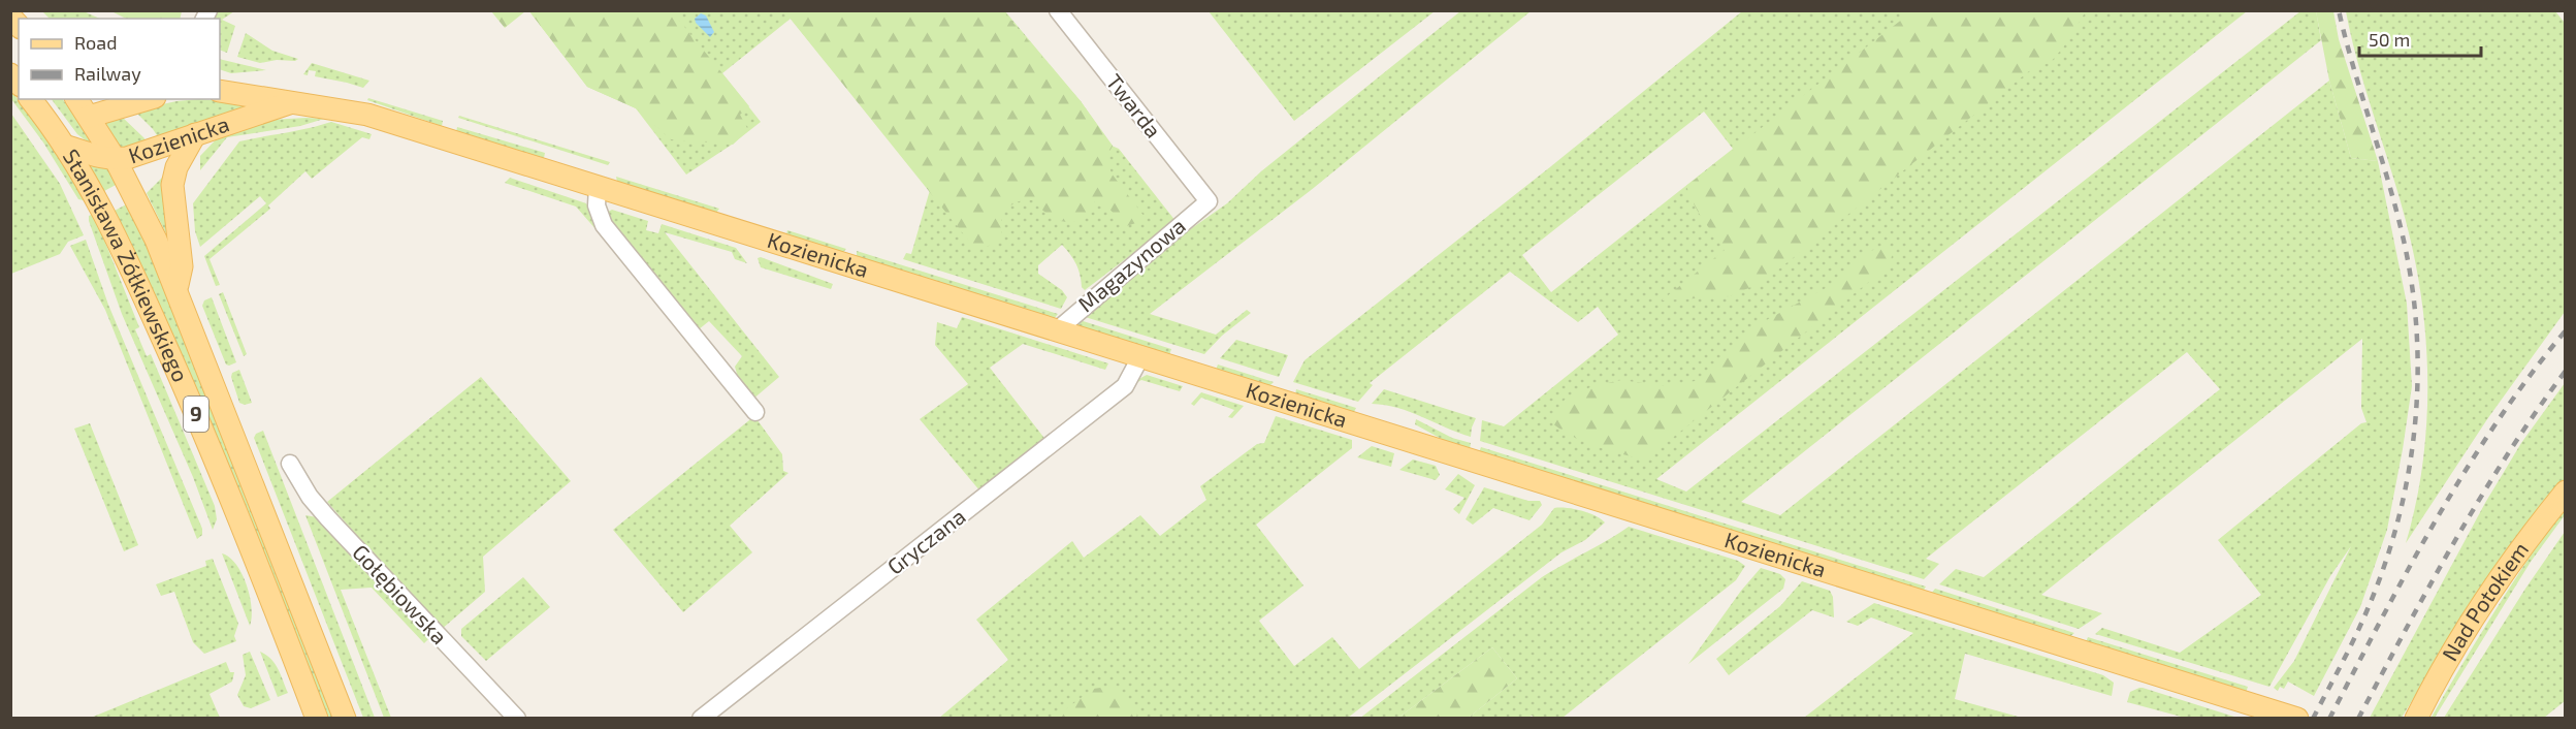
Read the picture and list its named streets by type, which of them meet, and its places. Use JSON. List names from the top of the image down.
{
  "streets": {
    "main road": [
      "Kozienicka",
      "Stanisława Żółkiewskiego",
      "9",
      "Nad Potokiem"
    ],
    "street": [
      "Twarda",
      "Magazynowa",
      "Gryczana",
      "Gołębiowska"
    ]
  },
  "crossings": [
    ["Twarda", "Magazynowa"],
    ["Kozienicka", "Magazynowa"],
    ["Kozienicka", "Stanisława Żółkiewskiego"],
    ["Kozienicka", "Gryczana"]
  ],
  "legend": ["Road", "Railway"],
  "scale_bar": "50 m"
}
